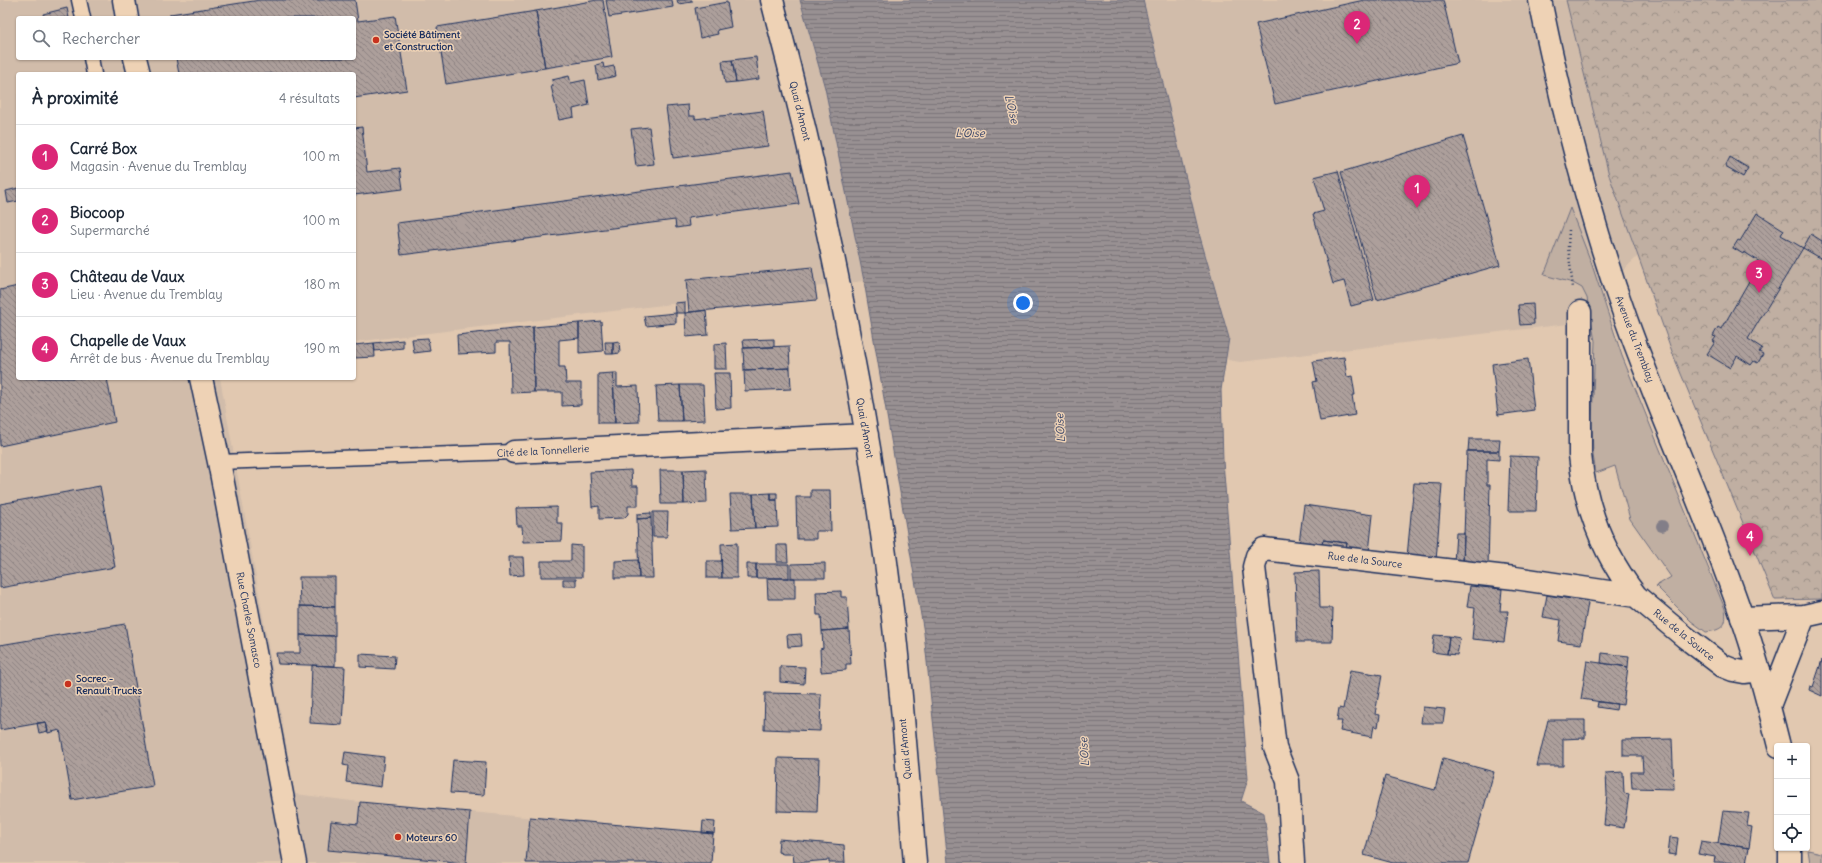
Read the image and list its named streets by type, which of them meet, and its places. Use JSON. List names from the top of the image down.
{
  "streets": {
    "street": [
      "Quai d'Amont",
      "Avenue du Tremblay",
      "Cité de la Tonnellerie",
      "Rue de la Source",
      "Rue Charles Somasco"
    ]
  },
  "crossings": [
    ["Quai d'Amont", "Cité de la Tonnellerie"],
    ["Avenue du Tremblay", "Rue de la Source"],
    ["Cité de la Tonnellerie", "Rue Charles Somasco"]
  ],
  "water": ["L'Oise", "L’Oise"],
  "places": ["Société Bâtiment et Construction", "Socrec - Renault Trucks", "Moteurs 60"],
  "page": {
    "pins": [
      "2",
      "1",
      "3",
      "4"
    ],
    "search": "Rechercher",
    "heading": ["À proximité", "4 résultats"],
    "list": [
      {
        "mark": "1",
        "name": "Carré Box",
        "note": "Magasin · Avenue du Tremblay",
        "value": "100 m"
      },
      {
        "mark": "2",
        "name": "Biocoop",
        "note": "Supermarché",
        "value": "100 m"
      },
      {
        "mark": "3",
        "name": "Château de Vaux",
        "note": "Lieu · Avenue du Tremblay",
        "value": "180 m"
      },
      {
        "mark": "4",
        "name": "Chapelle de Vaux",
        "note": "Arrêt de bus · Avenue du Tremblay",
        "value": "190 m"
      }
    ],
    "map_buttons": ["+", "−"]
  }
}
